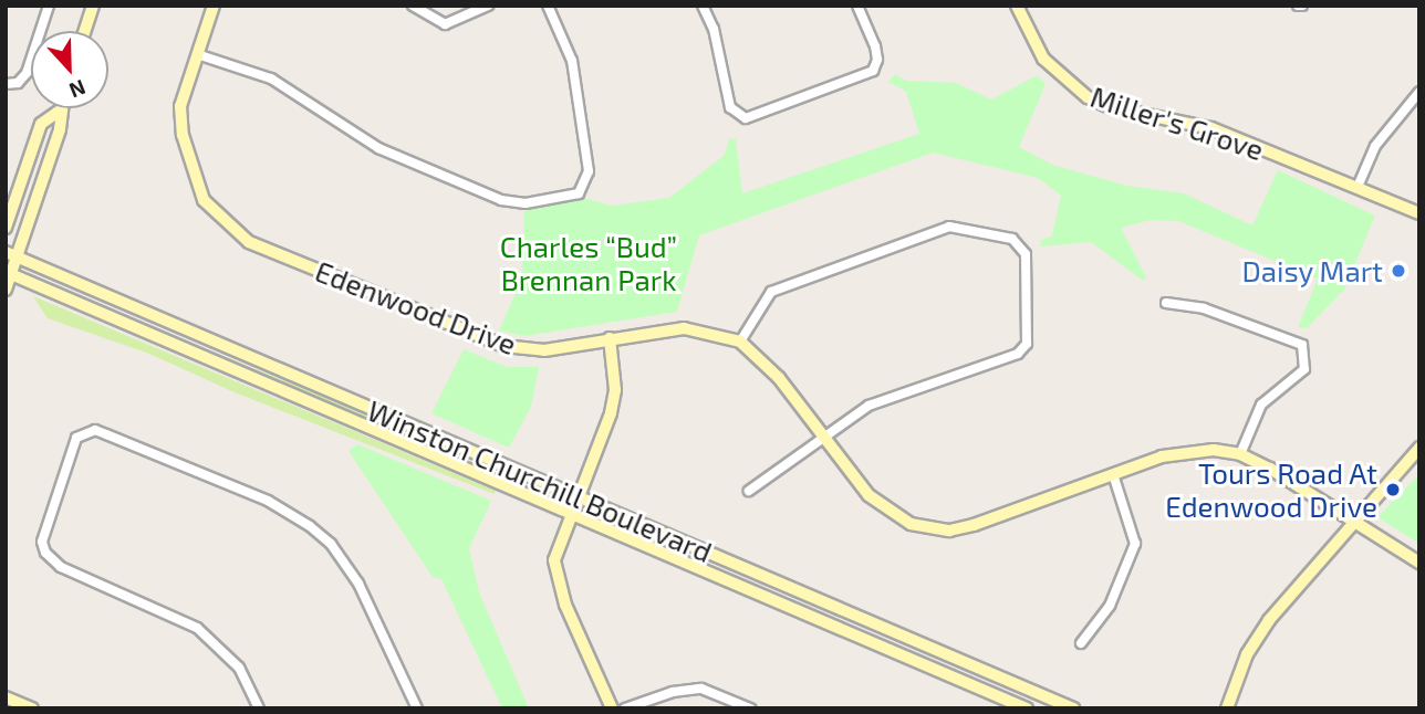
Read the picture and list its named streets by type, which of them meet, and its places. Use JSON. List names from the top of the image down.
{
  "streets": {
    "street": ["Miller's Grove", "Edenwood Drive", "Winston Churchill Boulevard"]
  },
  "parks": ["Charles “Bud” Brennan Park"],
  "places": ["Daisy Mart", "Tours Road At Edenwood Drive"],
  "north": "bottom"
}
